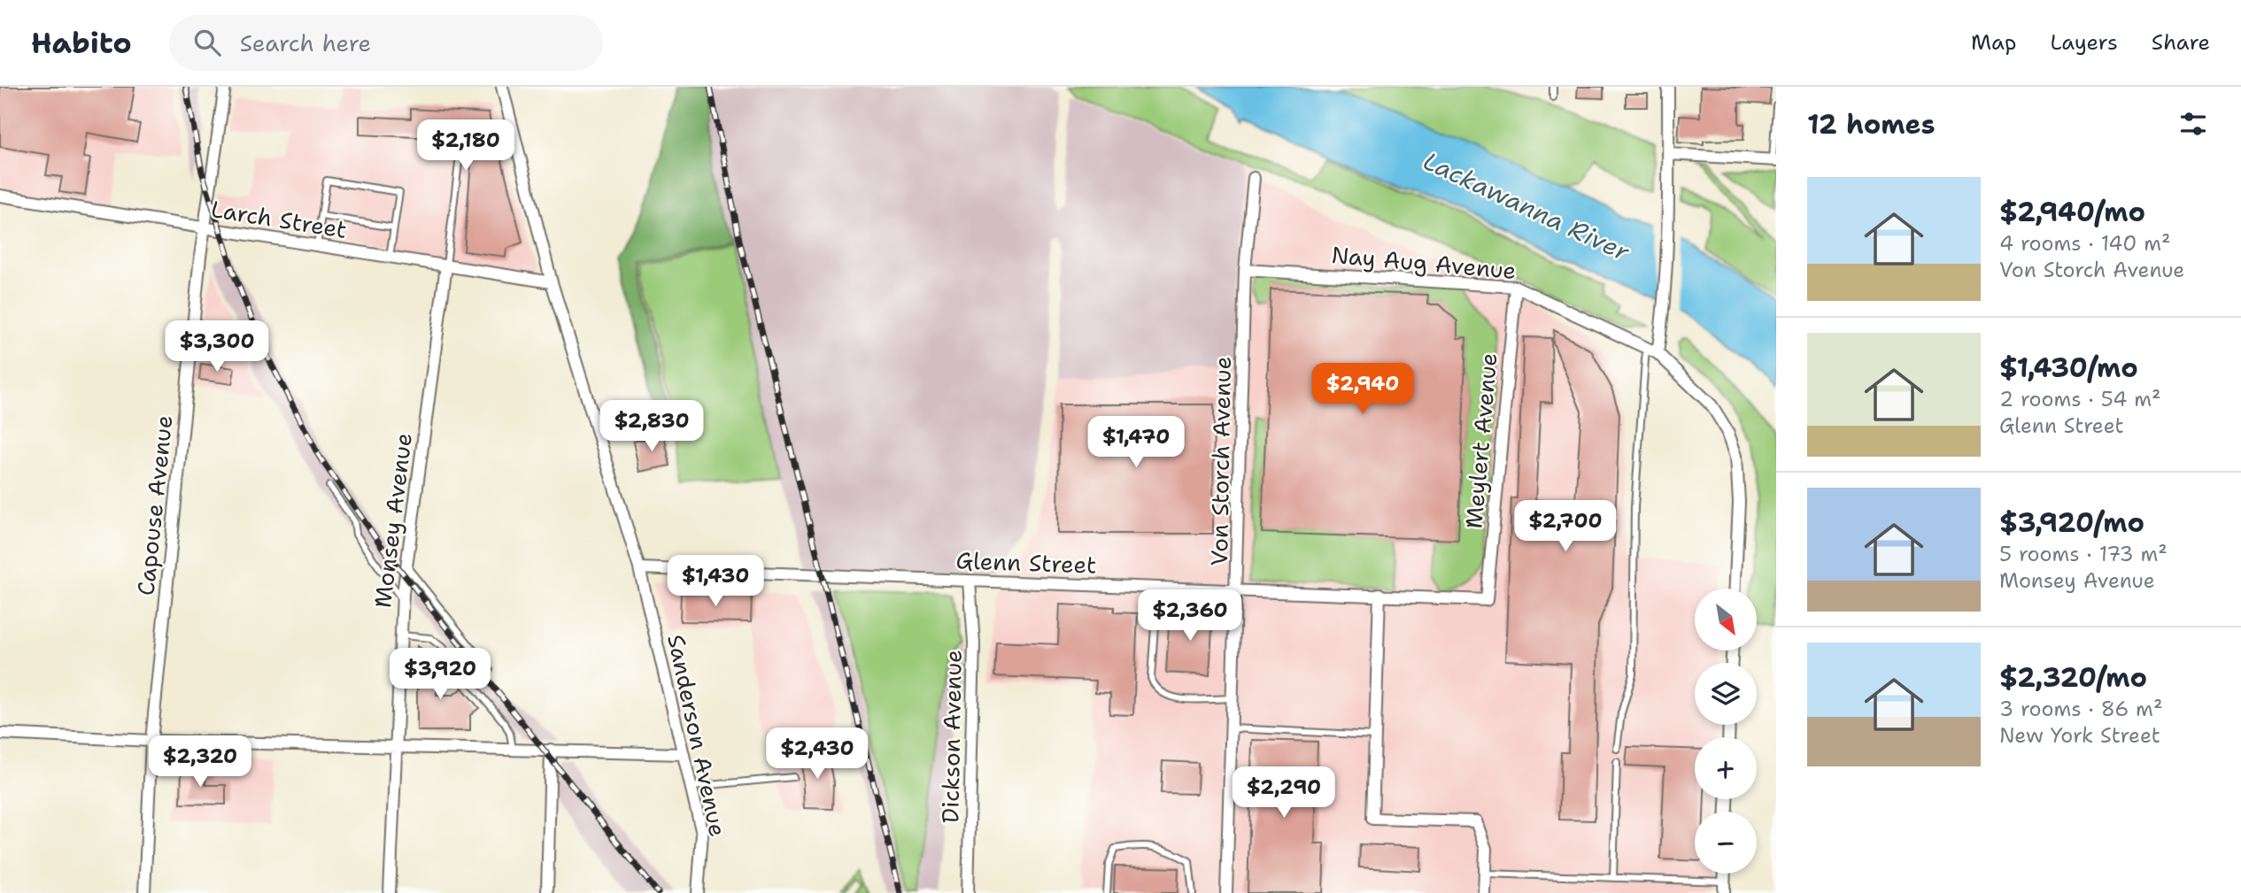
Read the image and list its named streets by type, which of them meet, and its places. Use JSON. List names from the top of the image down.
{
  "streets": {
    "street": [
      "Larch Street",
      "Nay Aug Avenue",
      "Meylert Avenue",
      "Von Storch Avenue",
      "Capouse Avenue",
      "Monsey Avenue",
      "Glenn Street",
      "Sanderson Avenue",
      "Dickson Avenue"
    ]
  },
  "crossings": [
    ["Larch Street", "Capouse Avenue"],
    ["Larch Street", "Monsey Avenue"],
    ["Larch Street", "Sanderson Avenue"],
    ["Nay Aug Avenue", "Meylert Avenue"],
    ["Nay Aug Avenue", "Von Storch Avenue"],
    ["Meylert Avenue", "Glenn Street"],
    ["Von Storch Avenue", "Glenn Street"],
    ["Glenn Street", "Sanderson Avenue"],
    ["Glenn Street", "Dickson Avenue"]
  ],
  "water": ["Lackawanna River"],
  "north": "bottom right",
  "page": {
    "header": "Habito",
    "search": "Search here",
    "nav": ["Map", "Layers", "Share"],
    "heading": "12 homes",
    "price": [
      "$2,180",
      "$3,300",
      "$2,940",
      "$2,830",
      "$1,470",
      "$2,700",
      "$1,430",
      "$2,360",
      "$3,920",
      "$2,430",
      "$2,320",
      "$2,290"
    ],
    "list": [
      {
        "name": "$2,940/mo",
        "note": "4 rooms · 140 m² · Von Storch Avenue"
      },
      {
        "name": "$1,430/mo",
        "note": "2 rooms · 54 m² · Glenn Street"
      },
      {
        "name": "$3,920/mo",
        "note": "5 rooms · 173 m² · Monsey Avenue"
      },
      {
        "name": "$2,320/mo",
        "note": "3 rooms · 86 m² · New York Street"
      }
    ],
    "map_buttons": ["+", "−"]
  }
}
